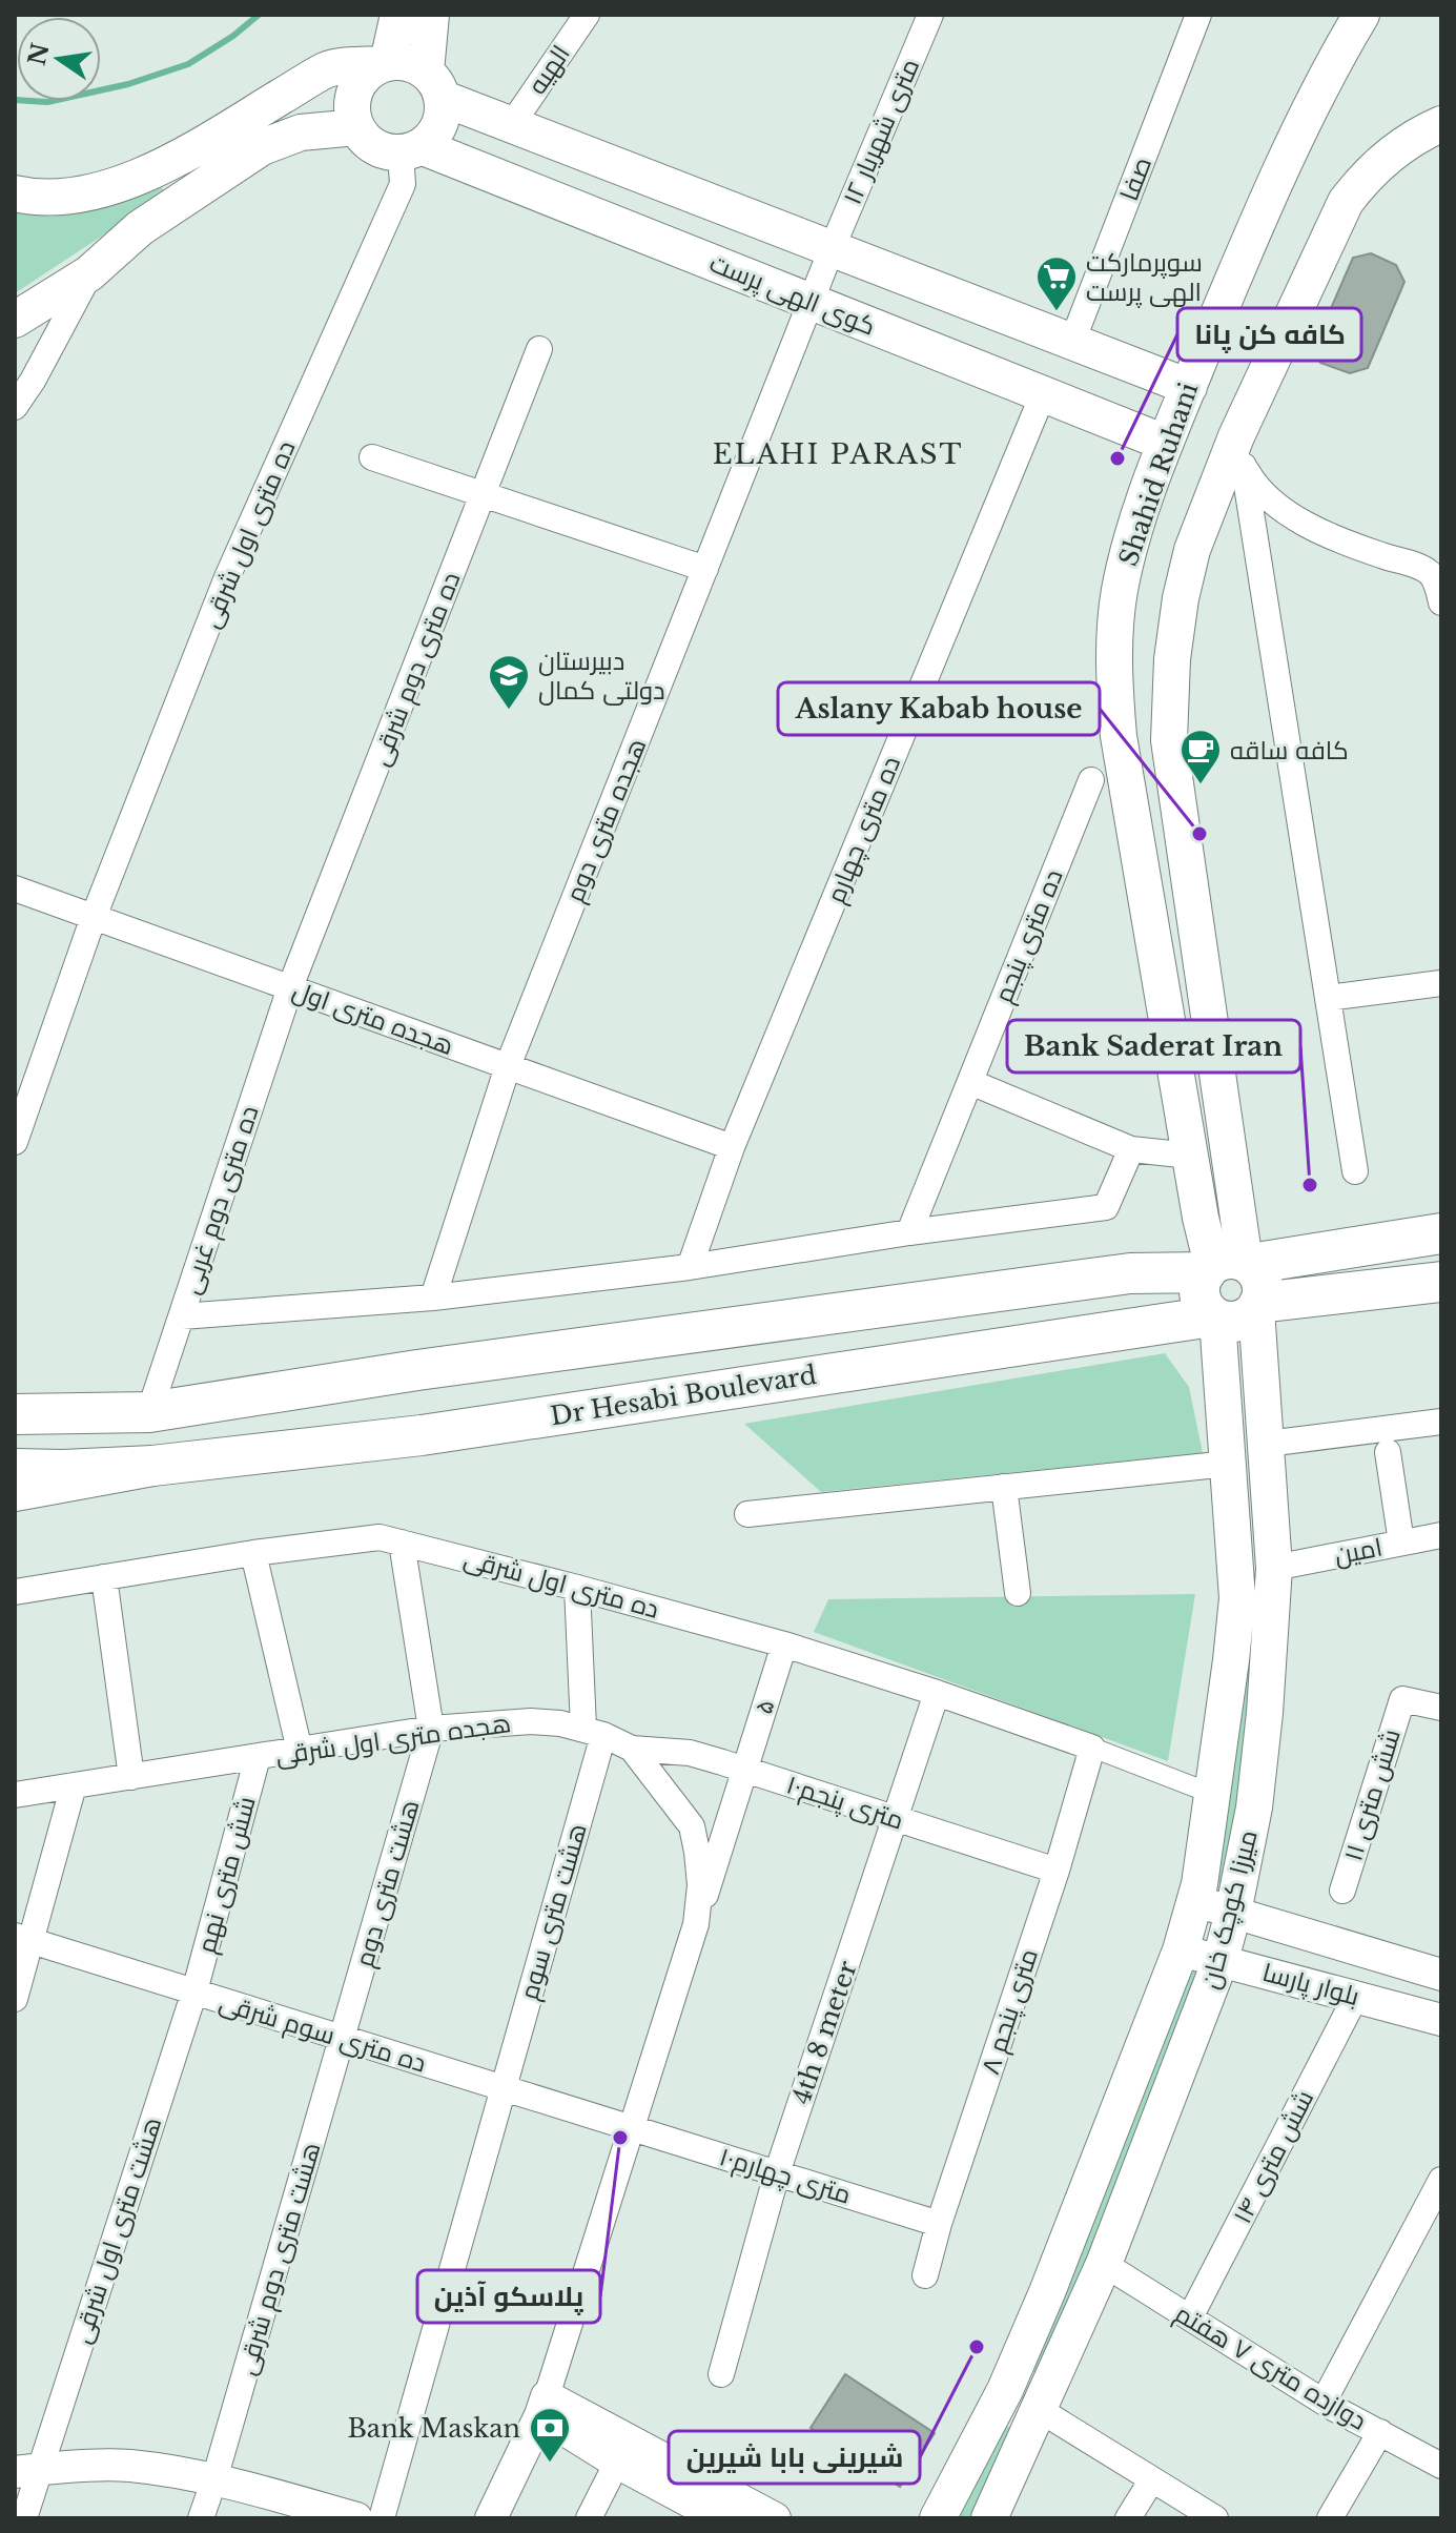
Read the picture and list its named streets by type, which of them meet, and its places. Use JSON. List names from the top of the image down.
{
  "streets": {
    "main road": [
      "کوی الهی پرست",
      "Shahid Ruhani",
      "Dr Hesabi Boulevard",
      "میرزا کوچک خان"
    ],
    "street": [
      "الهیه",
      "۱۲ متری شهریار",
      "صفا",
      "ده متری اول شرقی",
      "ده متری دوم شرقی",
      "هجده متری دوم",
      "ده متری چهارم",
      "ده متری پنجم",
      "هجده متری اول",
      "ده متری دوم غربی",
      "امین",
      "۵",
      "هجده متری اول شرقی",
      "شش متری ۱۱",
      "۱۰متری پنجم",
      "شش متری نهم",
      "هشت متری دوم",
      "هشت متری سوم",
      "بلوار پارسا",
      "۸ متری پنجم",
      "ده متری سوم شرقی",
      "4th 8 meter",
      "شش متری ۱۴",
      "۱۰متری چهارم",
      "هشت متری اول شرقی",
      "هشت متری دوم شرقی",
      "دوازده متری ۷ هفتم"
    ]
  },
  "crossings": [
    ["۱۲ متری شهریار", "کوی الهی پرست"],
    ["۱۲ متری شهریار", "هجده متری دوم"],
    ["کوی الهی پرست", "Shahid Ruhani"],
    ["کوی الهی پرست", "ده متری اول شرقی"],
    ["کوی الهی پرست", "هجده متری دوم"],
    ["کوی الهی پرست", "ده متری چهارم"],
    ["Shahid Ruhani", "Dr Hesabi Boulevard"],
    ["Shahid Ruhani", "میرزا کوچک خان"],
    ["ده متری اول شرقی", "هجده متری اول"],
    ["ده متری اول شرقی", "۵"],
    ["ده متری اول شرقی", "هشت متری سوم"],
    ["ده متری اول شرقی", "۸ متری پنجم"],
    ["ده متری اول شرقی", "4th 8 meter"],
    ["ده متری دوم شرقی", "هجده متری اول"],
    ["ده متری دوم شرقی", "ده متری دوم غربی"],
    ["هجده متری دوم", "هجده متری اول"],
    ["ده متری چهارم", "هجده متری اول"],
    ["هجده متری اول", "ده متری دوم غربی"],
    ["Dr Hesabi Boulevard", "میرزا کوچک خان"],
    ["امین", "میرزا کوچک خان"],
    ["۵", "هجده متری اول شرقی"],
    ["۵", "۱۰متری پنجم"],
    ["هجده متری اول شرقی", "۱۰متری پنجم"],
    ["هجده متری اول شرقی", "شش متری نهم"],
    ["هجده متری اول شرقی", "هشت متری دوم"],
    ["هجده متری اول شرقی", "هشت متری سوم"],
    ["هجده متری اول شرقی", "ده متری سوم شرقی"],
    ["هجده متری اول شرقی", "۱۰متری چهارم"],
    ["۱۰متری پنجم", "۸ متری پنجم"],
    ["۱۰متری پنجم", "4th 8 meter"],
    ["شش متری نهم", "ده متری سوم شرقی"],
    ["شش متری نهم", "هشت متری اول شرقی"],
    ["هشت متری دوم", "ده متری سوم شرقی"],
    ["هشت متری دوم", "هشت متری دوم شرقی"],
    ["میرزا کوچک خان", "بلوار پارسا"],
    ["میرزا کوچک خان", "دوازده متری ۷ هفتم"],
    ["هشت متری سوم", "ده متری سوم شرقی"],
    ["بلوار پارسا", "شش متری ۱۴"],
    ["۸ متری پنجم", "۱۰متری چهارم"],
    ["ده متری سوم شرقی", "۱۰متری چهارم"],
    ["ده متری سوم شرقی", "هشت متری اول شرقی"],
    ["ده متری سوم شرقی", "هشت متری دوم شرقی"],
    ["4th 8 meter", "۱۰متری چهارم"],
    ["شش متری ۱۴", "دوازده متری ۷ هفتم"]
  ],
  "districts": ["ELAHI PARAST"],
  "places": {
    "supermarket": ["سوپرمارکت الهی پرست"],
    "other": [
      "کافه کن پانا",
      "Aslany Kabab house",
      "Bank Saderat Iran",
      "پلاسکو آذین",
      "شیرینی بابا شیرین"
    ],
    "school or university": ["دبیرستان دولتی کمال"],
    "cafe": ["کافه ساقه"],
    "bank": ["Bank Maskan"]
  },
  "north": "left"
}
